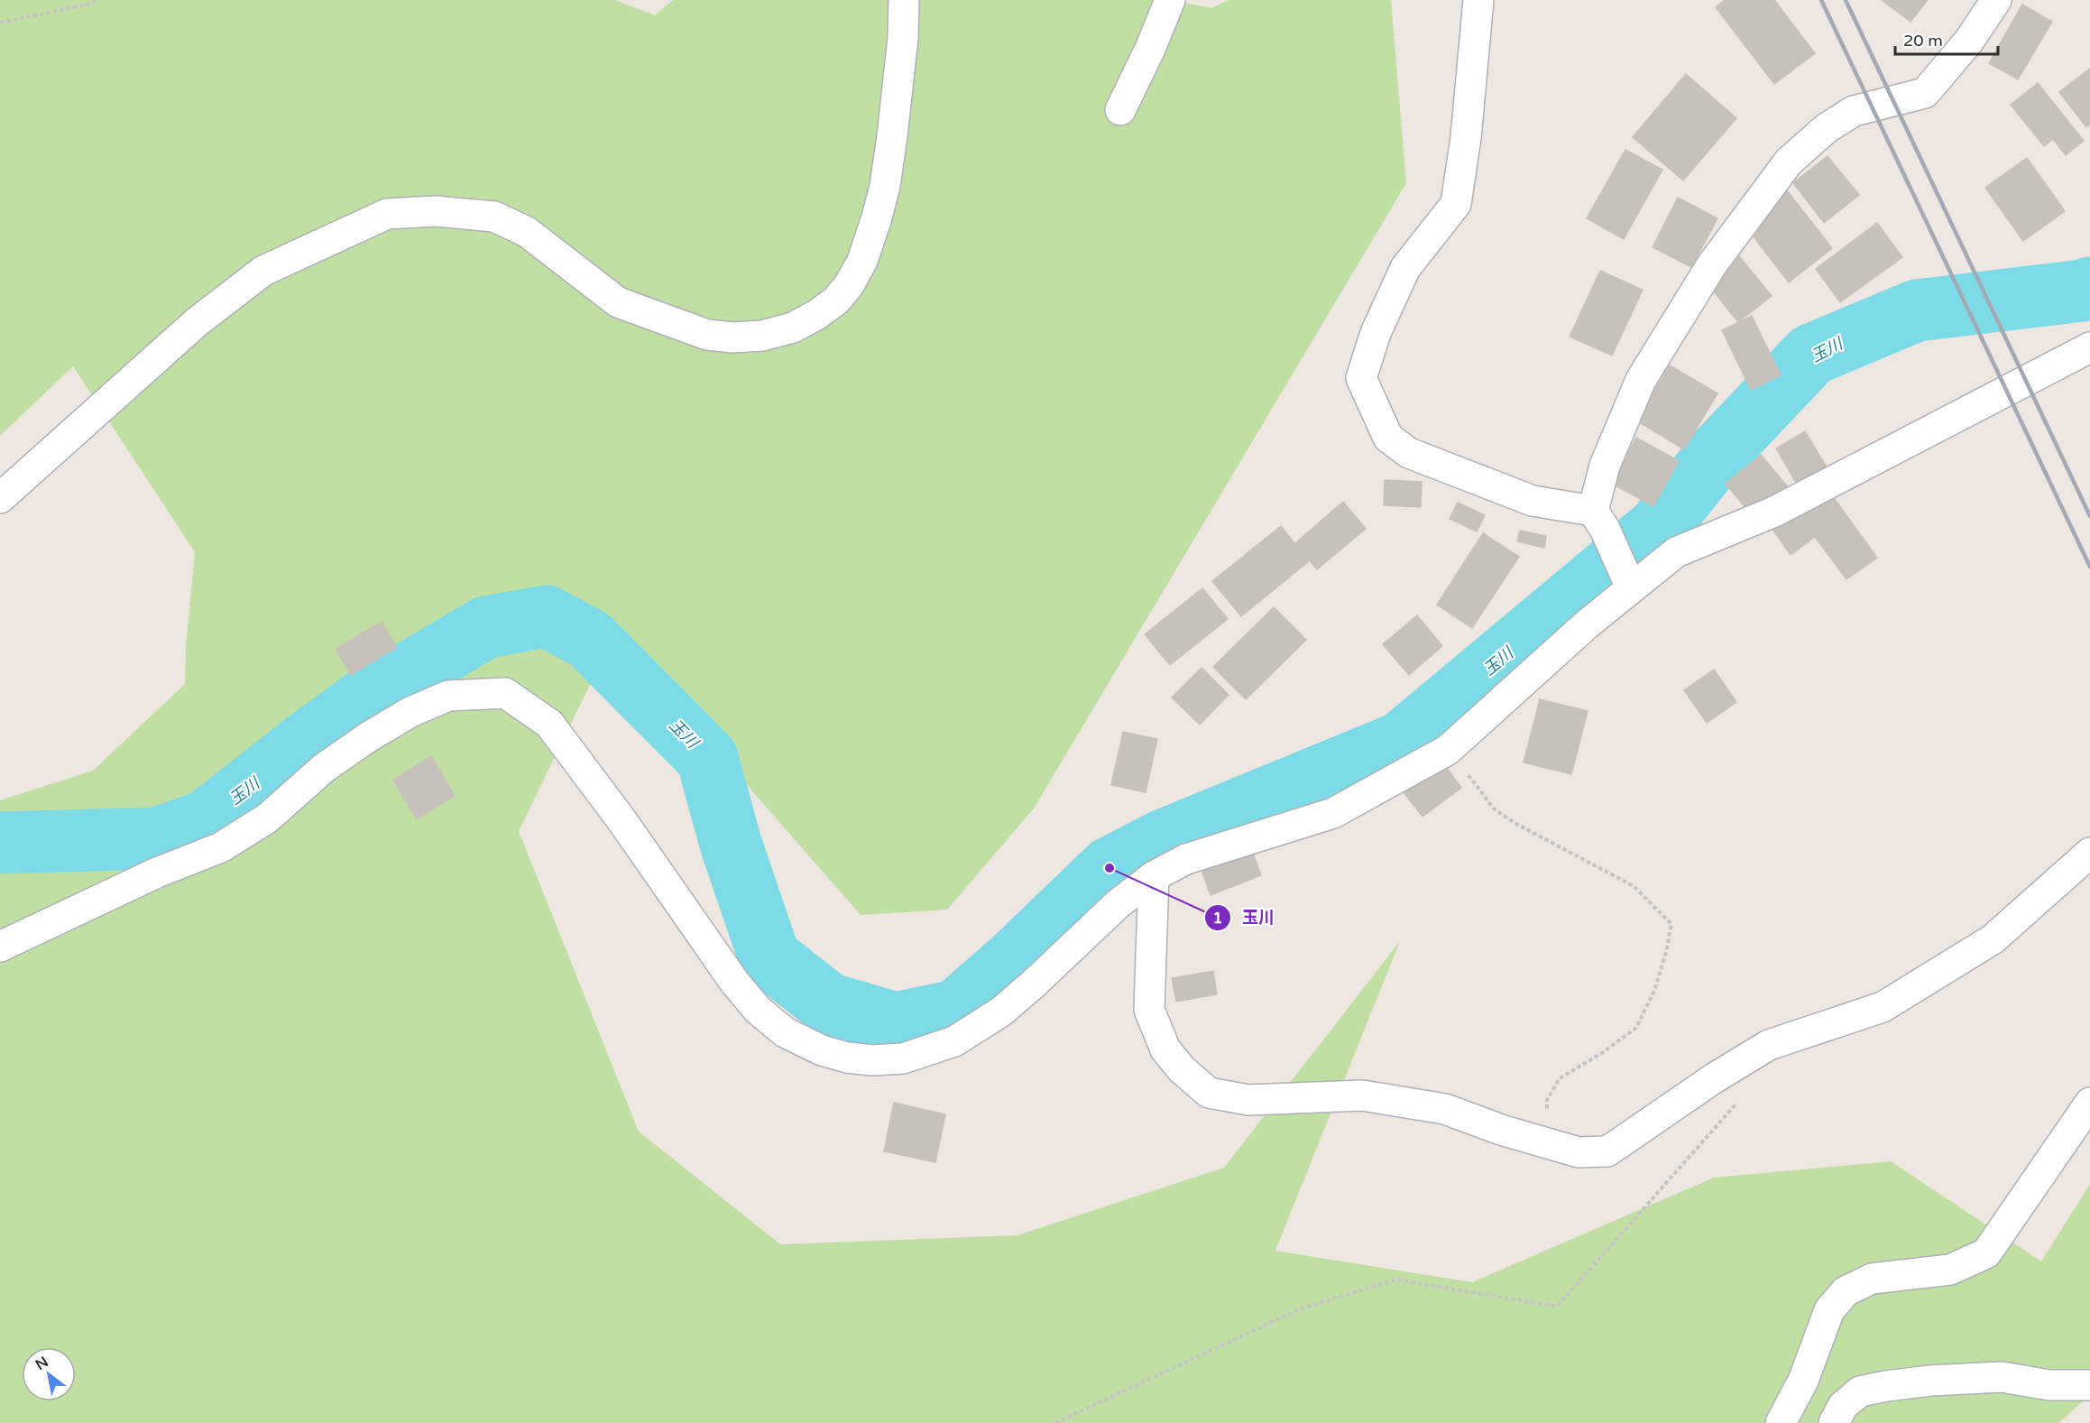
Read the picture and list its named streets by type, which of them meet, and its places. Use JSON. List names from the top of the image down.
{
  "water": ["玉川"],
  "places": ["玉川"],
  "scale_bar": "20 m",
  "north": "top left"
}
